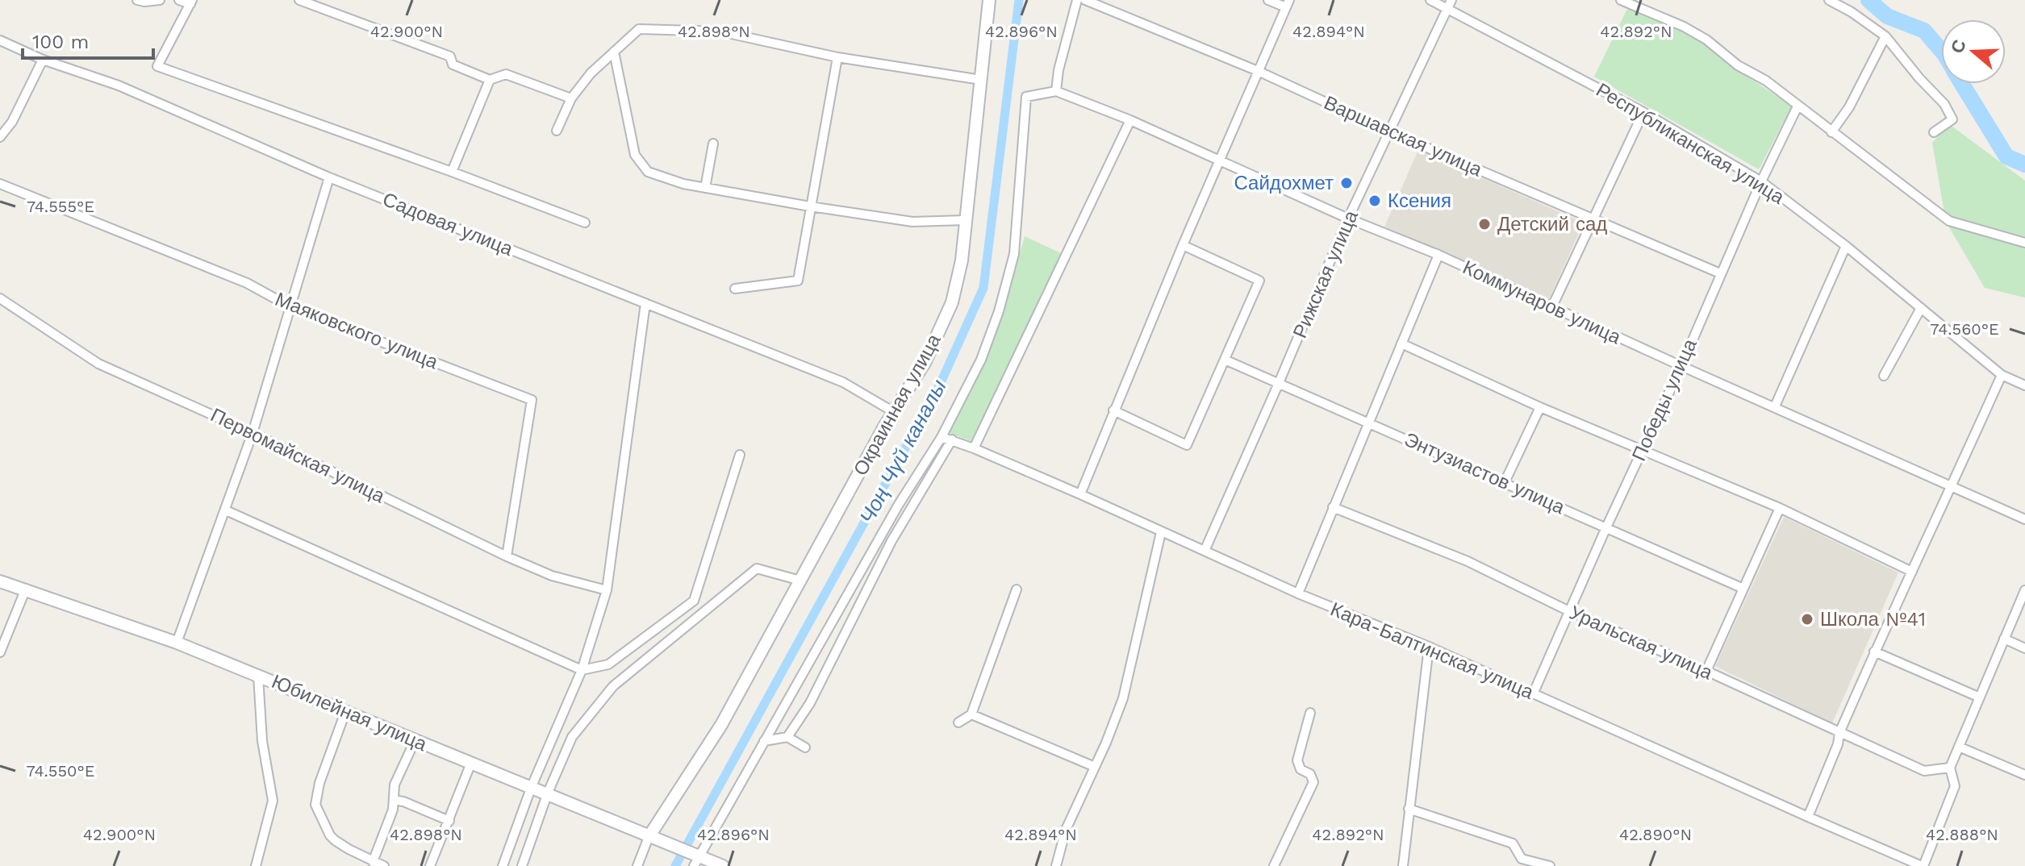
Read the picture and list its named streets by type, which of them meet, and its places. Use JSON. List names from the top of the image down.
{
  "streets": {
    "street": [
      "Варшавская улица",
      "Республиканская улица",
      "Садовая улица",
      "Рижская улица",
      "Коммунаров улица",
      "Маяковского улица",
      "Победы улица",
      "Окраинная улица",
      "Первомайская улица",
      "Энтузиастов улица",
      "Уральская улица",
      "Кара-Балтинская улица",
      "Юбилейная улица"
    ]
  },
  "crossings": [
    ["Варшавская улица", "Рижская улица"],
    ["Варшавская улица", "Победы улица"],
    ["Республиканская улица", "Рижская улица"],
    ["Республиканская улица", "Победы улица"],
    ["Садовая улица", "Окраинная улица"],
    ["Рижская улица", "Коммунаров улица"],
    ["Рижская улица", "Энтузиастов улица"],
    ["Рижская улица", "Кара-Балтинская улица"],
    ["Коммунаров улица", "Победы улица"],
    ["Маяковского улица", "Первомайская улица"],
    ["Победы улица", "Энтузиастов улица"],
    ["Победы улица", "Уральская улица"],
    ["Победы улица", "Кара-Балтинская улица"],
    ["Окраинная улица", "Юбилейная улица"]
  ],
  "water": ["Чоң Чүй каналы"],
  "places": [
    "Сайдохмет",
    "Ксения",
    "Детский сад",
    "Школа №41"
  ],
  "scale_bar": "100 m",
  "north": "left",
  "coordinates": [
    "42.900°N",
    "42.898°N",
    "42.896°N",
    "42.894°N",
    "42.892°N",
    "74.555°E",
    "74.560°E",
    "74.550°E",
    "42.890°N",
    "42.888°N"
  ]
}
